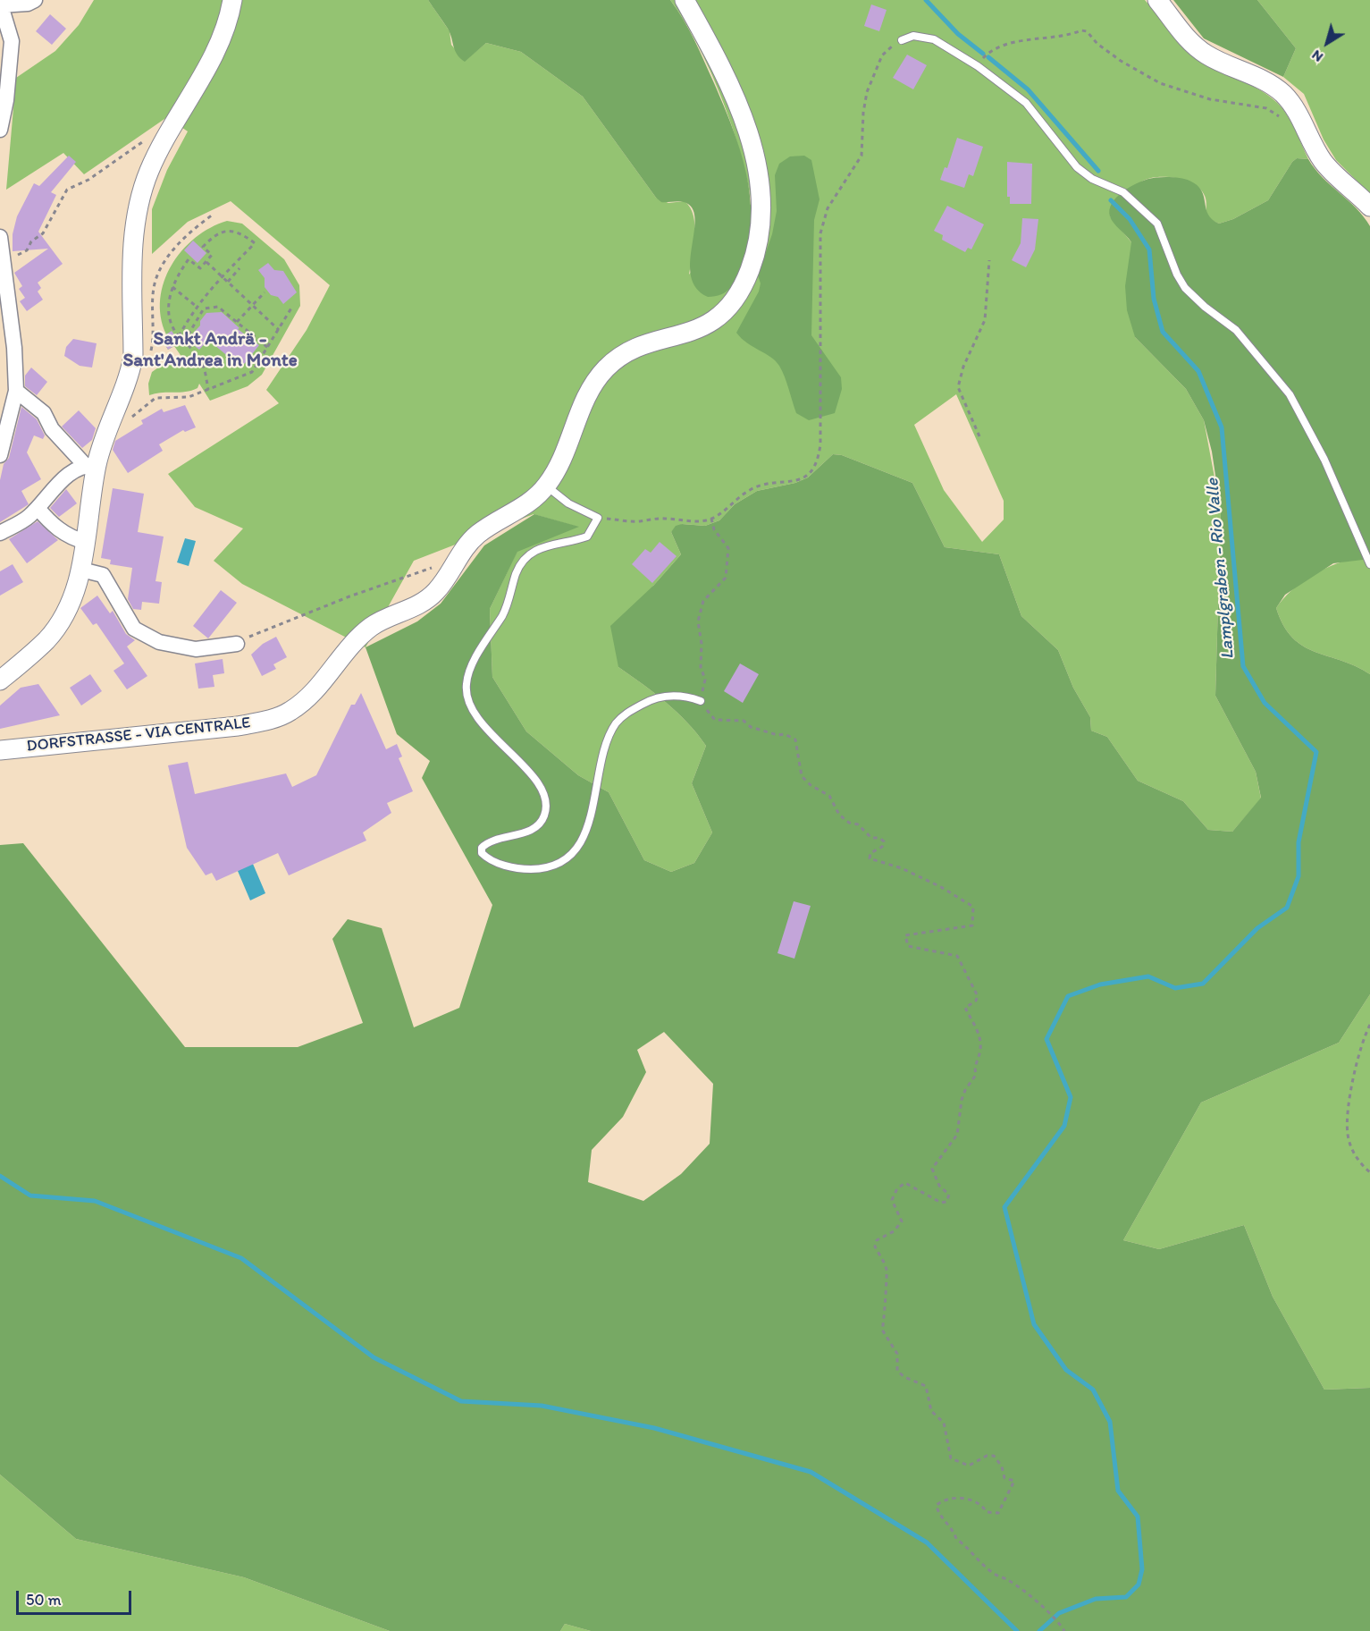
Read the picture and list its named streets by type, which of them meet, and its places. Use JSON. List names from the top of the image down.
{
  "streets": {
    "street": ["DORFSTRASSE - VIA CENTRALE"]
  },
  "districts": ["Sankt Andrä - Sant'Andrea in Monte"],
  "water": ["Lamplgraben - Rio Valle"],
  "scale_bar": "50 m",
  "north": "bottom left"
}
